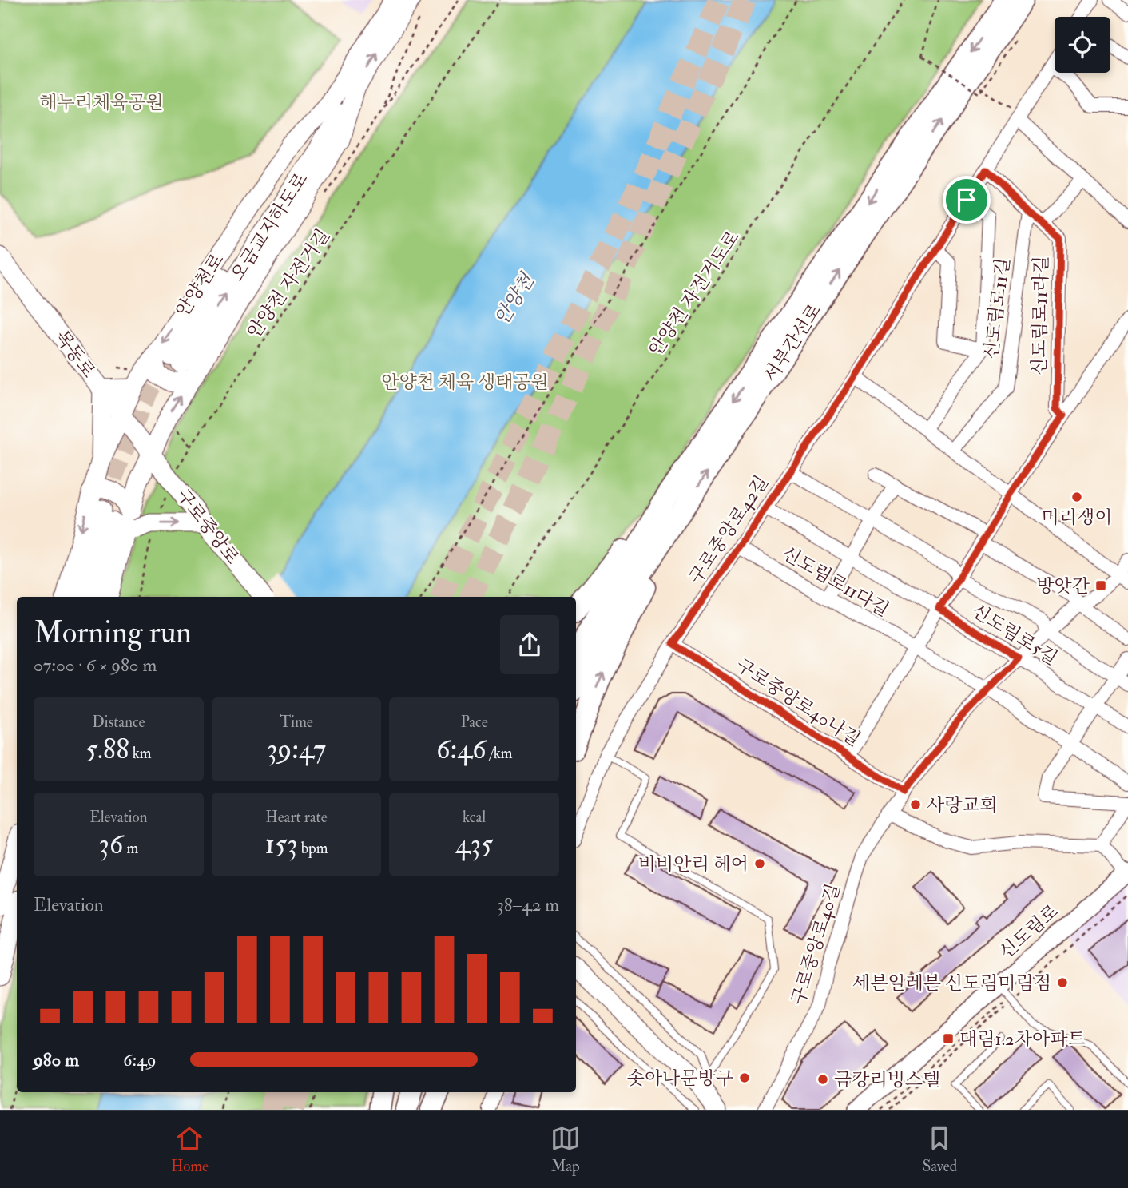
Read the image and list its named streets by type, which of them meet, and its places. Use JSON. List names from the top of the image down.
{
  "streets": {
    "main road": [
      "오금교지하도로",
      "안양천로",
      "서부간선로",
      "목동로",
      "구로중앙로"
    ],
    "street": [
      "신도림로11길",
      "신도림로11라길",
      "구로중앙로42길",
      "신도림로11다길",
      "신도림로5길",
      "구로중앙로40나길",
      "신도림로",
      "구로중앙로40길"
    ],
    "path": ["안양천 자전거길", "안양천 자전거도로"]
  },
  "crossings": [
    ["오금교지하도로", "안양천로"],
    ["안양천 자전거길", "목동로"],
    ["안양천 자전거길", "구로중앙로"],
    ["안양천로", "목동로"],
    ["신도림로11길", "신도림로11라길"],
    ["신도림로11길", "구로중앙로42길"],
    ["목동로", "구로중앙로"],
    ["구로중앙로42길", "신도림로11다길"],
    ["구로중앙로42길", "신도림로5길"],
    ["구로중앙로42길", "구로중앙로40나길"],
    ["신도림로11다길", "구로중앙로40길"],
    ["신도림로5길", "구로중앙로40길"],
    ["구로중앙로40나길", "구로중앙로40길"]
  ],
  "water": ["안양천"],
  "parks": ["해누리체육공원", "안양천 체육 생태공원"],
  "places": {
    "other": [
      "머리쟁이",
      "사랑교회",
      "비비안리 헤어",
      "세븐일레븐 신도림미림점",
      "솟아나문방구",
      "금강리빙스텔"
    ],
    "transit": ["방앗간", "대림1.2차아파트"]
  },
  "page": {
    "heading": ["Morning run", "07:00 · 6 × 980 m"],
    "stats": [
      ["Distance", "5.88 km"],
      ["Time", "39:47"],
      ["Pace", "6:46 /km"],
      ["Elevation", "36 m"],
      ["Heart rate", "153 bpm"],
      ["kcal", "435"]
    ],
    "chart": ["Elevation", "38–42 m"],
    "list": [
      {
        "name": "980 m",
        "note": "6:49"
      }
    ],
    "tabs": ["Home", "Map", "Saved"]
  }
}
